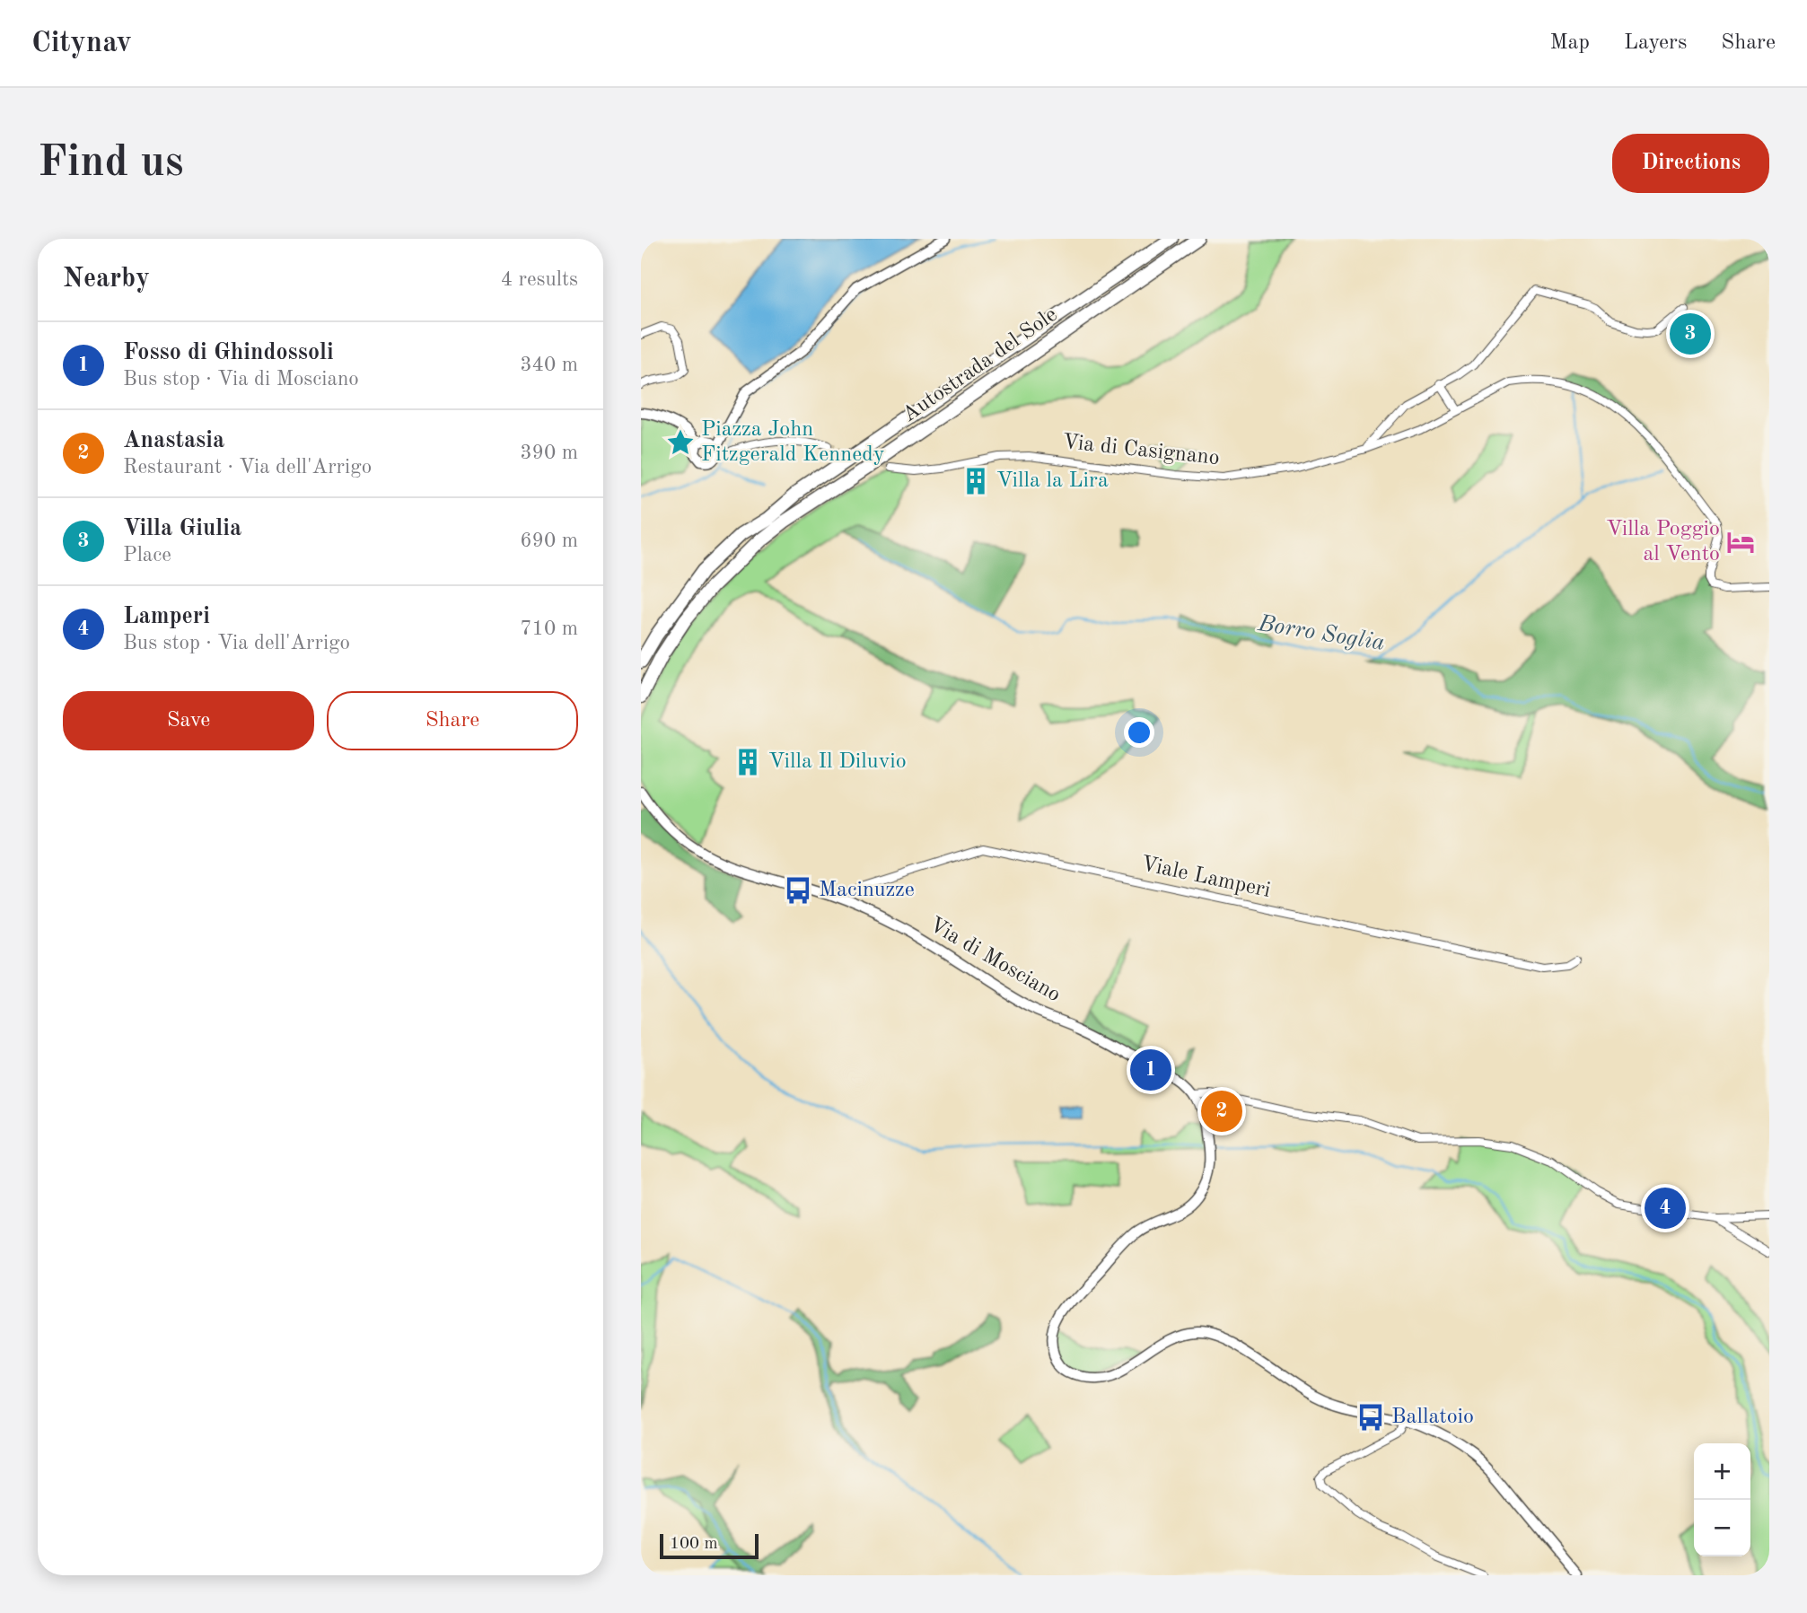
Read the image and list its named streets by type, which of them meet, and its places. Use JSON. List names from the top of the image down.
{
  "streets": {
    "highway": ["Autostrada del Sole"],
    "main road": ["Via di Mosciano"],
    "street": ["Via di Casignano", "Viale Lamperi"]
  },
  "crossings": [
    ["Viale Lamperi", "Via di Mosciano"]
  ],
  "water": ["Borro Soglia"],
  "places": {
    "place": ["Piazza John Fitzgerald Kennedy"],
    "building": ["Villa la Lira", "Villa Il Diluvio"],
    "hotel": ["Villa Poggio al Vento"],
    "bus stop": ["Macinuzze", "Ballatoio"]
  },
  "scale_bar": "100 m",
  "page": {
    "header": "Citynav",
    "nav": ["Map", "Layers", "Share"],
    "buttons": [
      "Directions",
      ["Save", "Share"]
    ],
    "title": "Find us",
    "heading": ["Nearby", "4 results"],
    "pins": [
      "3",
      "1",
      "2",
      "4"
    ],
    "list": [
      {
        "mark": "1",
        "name": "Fosso di Ghindossoli",
        "note": "Bus stop · Via di Mosciano",
        "value": "340 m"
      },
      {
        "mark": "2",
        "name": "Anastasia",
        "note": "Restaurant · Via dell'Arrigo",
        "value": "390 m"
      },
      {
        "mark": "3",
        "name": "Villa Giulia",
        "note": "Place",
        "value": "690 m"
      },
      {
        "mark": "4",
        "name": "Lamperi",
        "note": "Bus stop · Via dell'Arrigo",
        "value": "710 m"
      }
    ],
    "map_buttons": ["+", "−"],
    "scale": "100 m"
  }
}
